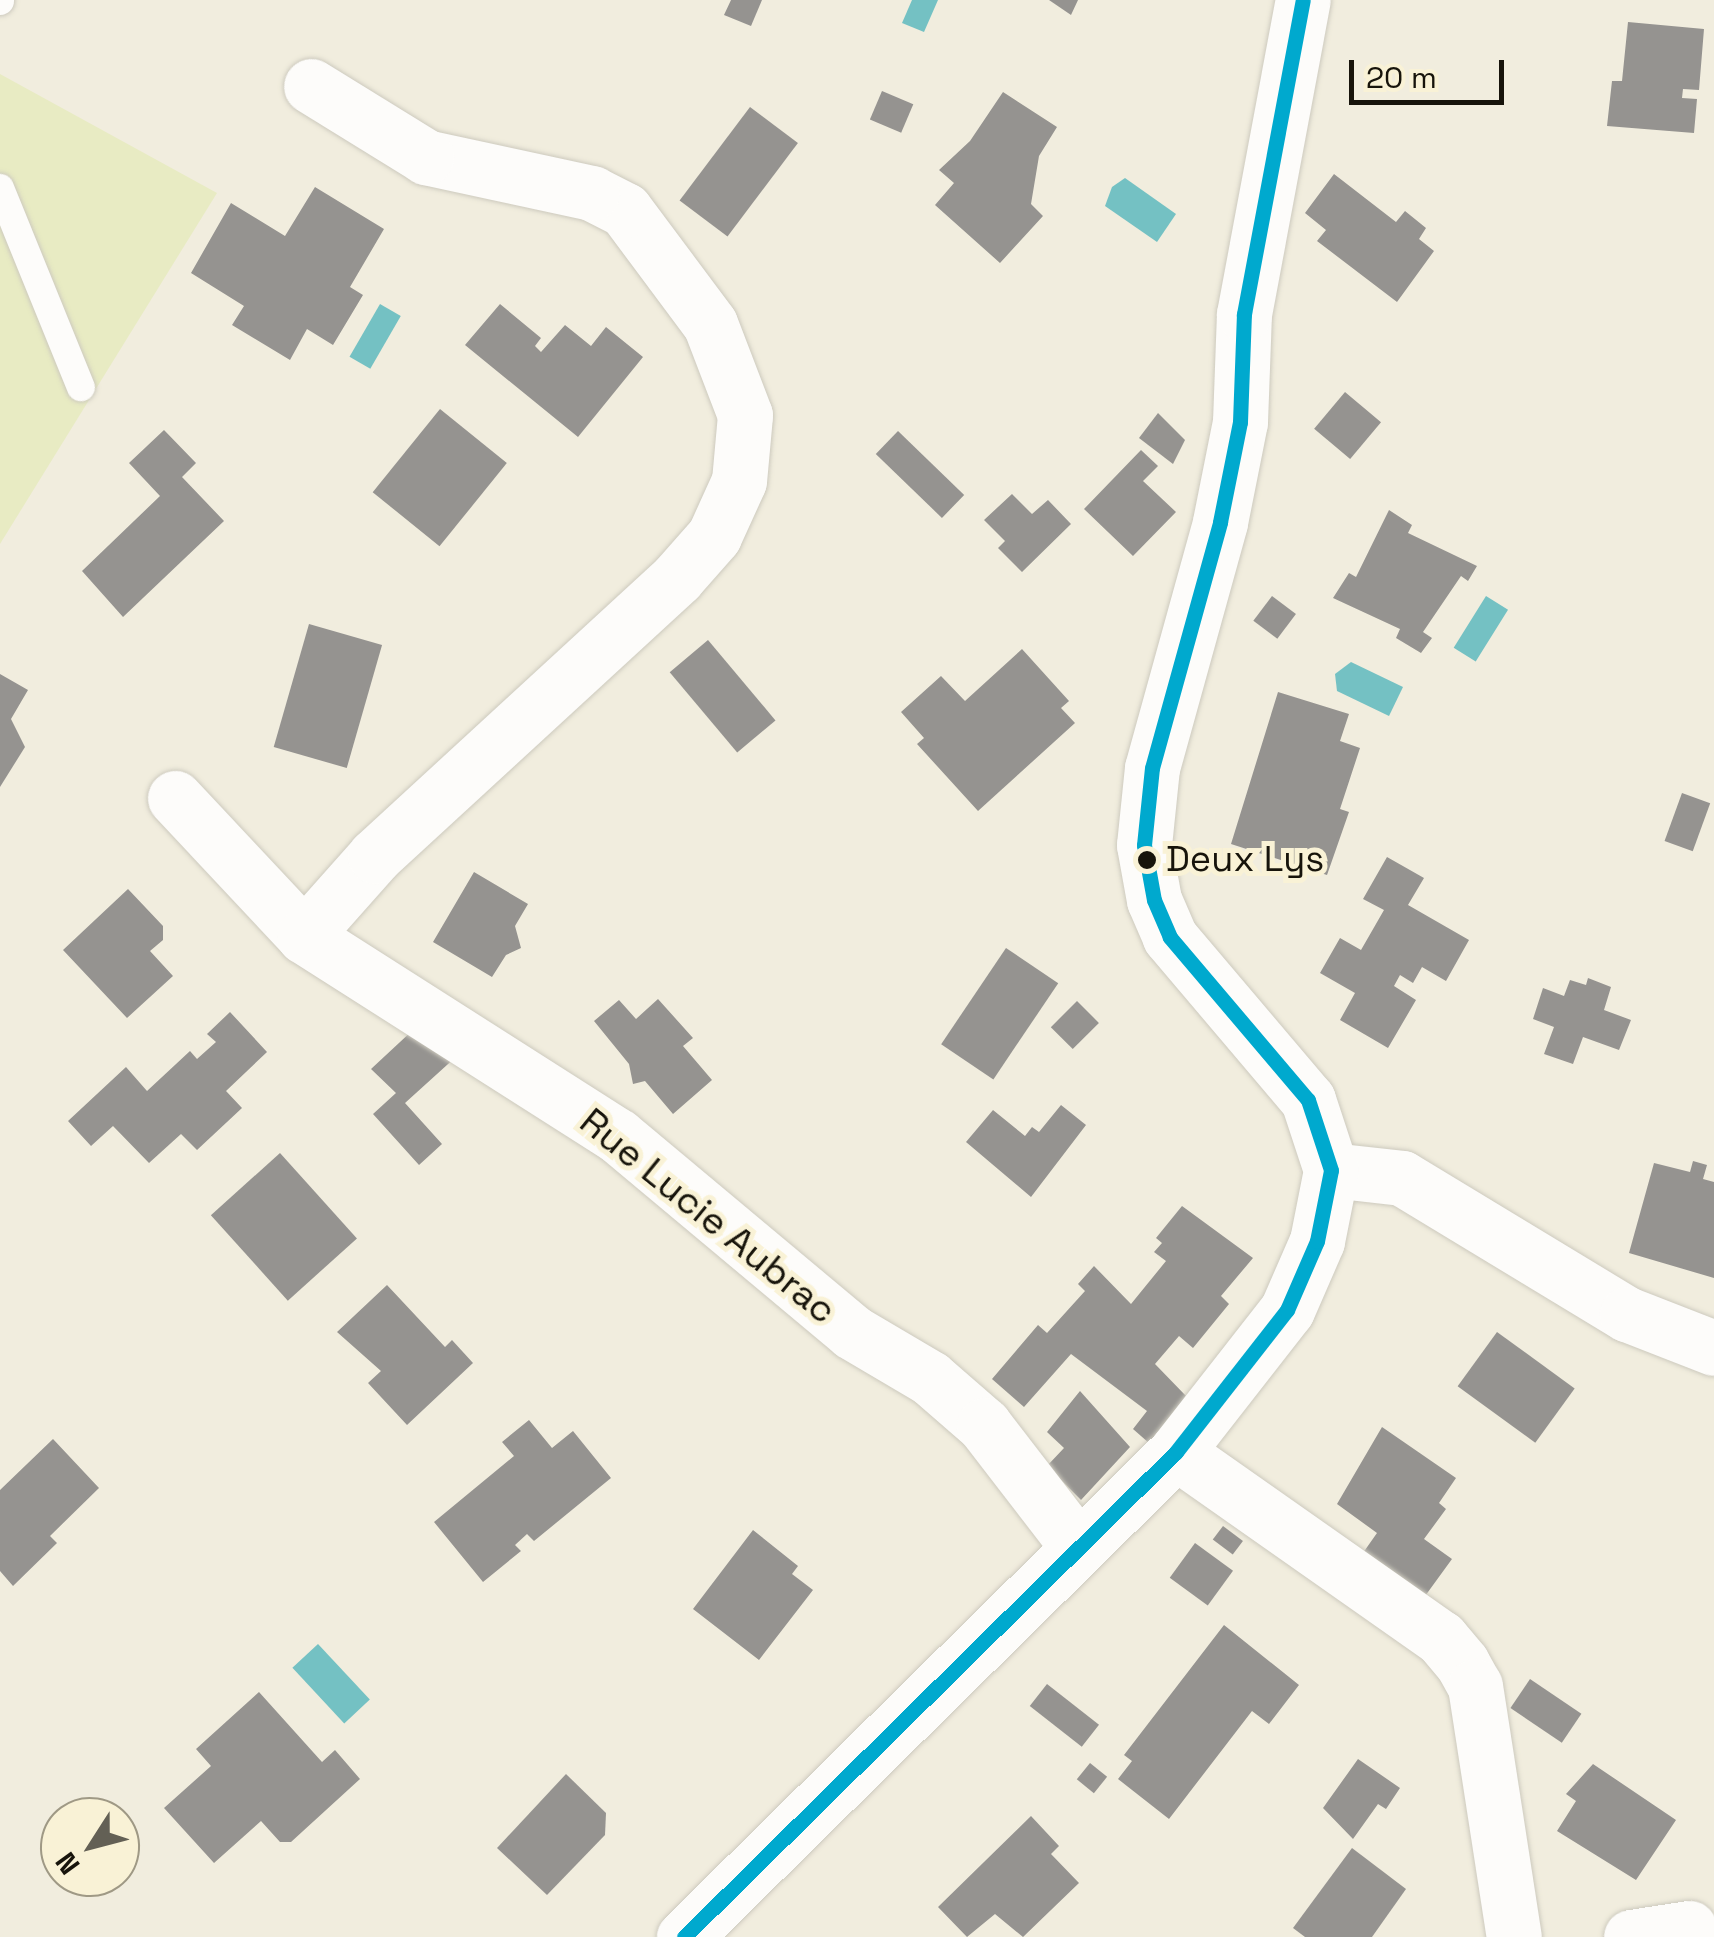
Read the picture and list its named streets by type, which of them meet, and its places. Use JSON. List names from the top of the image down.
{
  "streets": {
    "street": ["Rue Lucie Aubrac"]
  },
  "places": ["Deux Lys"],
  "scale_bar": "20 m",
  "north": "bottom left"
}
